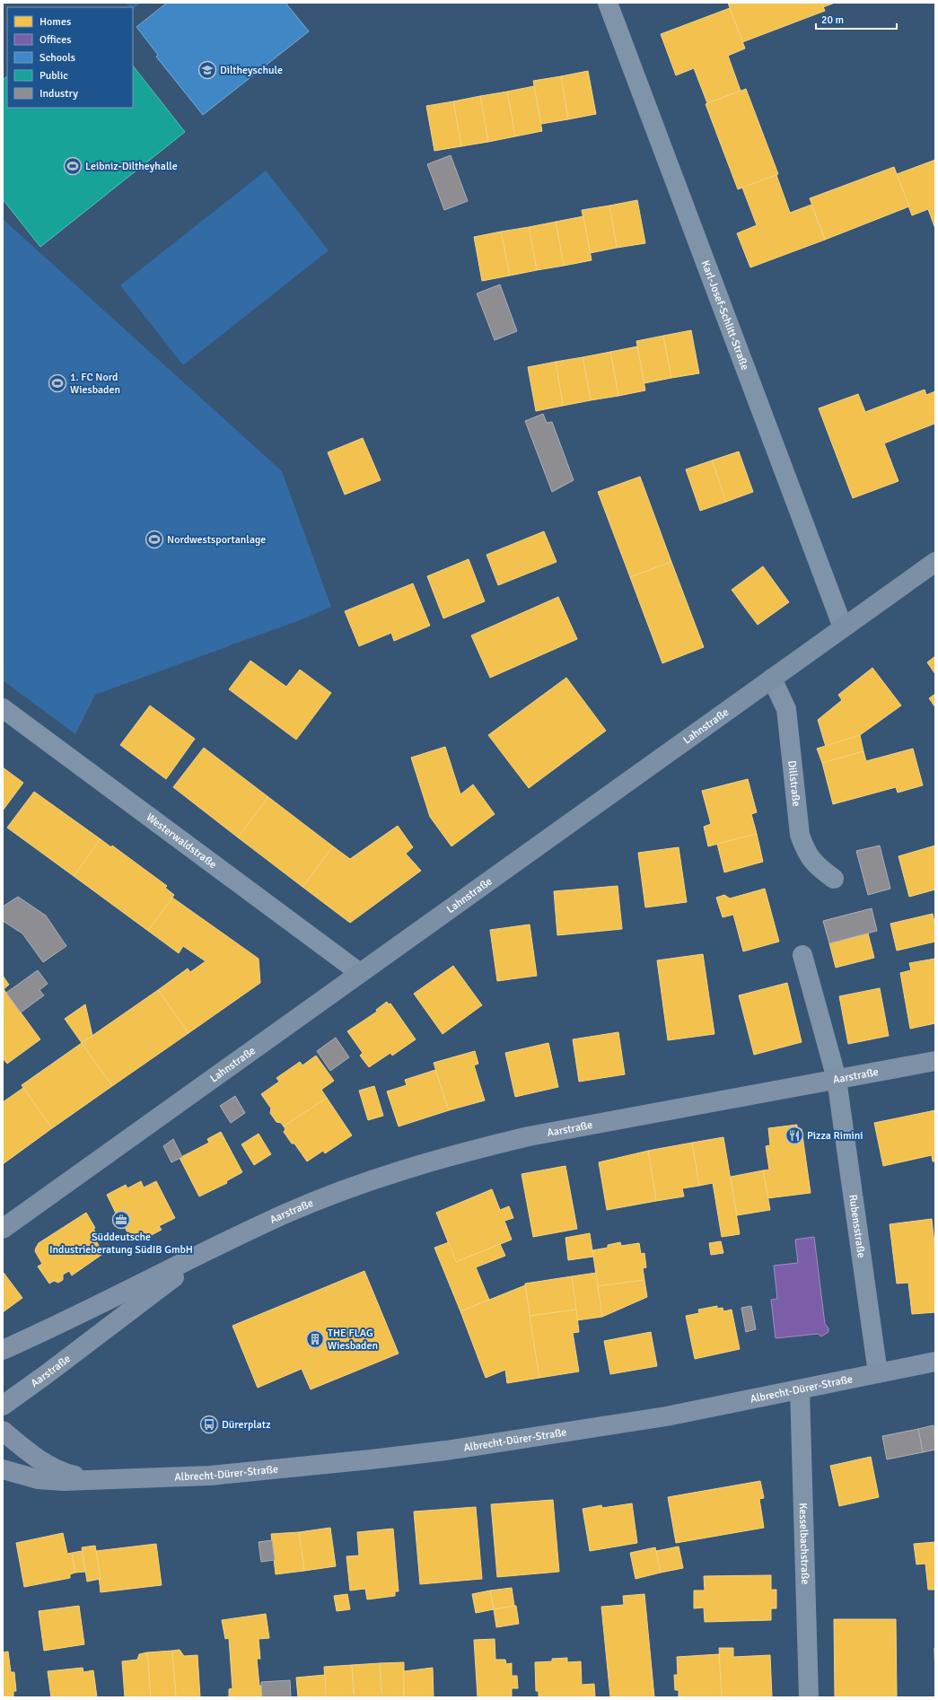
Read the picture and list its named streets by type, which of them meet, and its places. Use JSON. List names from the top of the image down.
{
  "streets": {
    "main road": ["Aarstraße", "Albrecht-Dürer-Straße"],
    "street": [
      "Karl-Josef-Schlitt-Straße",
      "Lahnstraße",
      "Dillstraße",
      "Westerwaldstraße",
      "Rubensstraße",
      "Kesselbachstraße"
    ]
  },
  "crossings": [
    ["Karl-Josef-Schlitt-Straße", "Lahnstraße"],
    ["Lahnstraße", "Dillstraße"],
    ["Lahnstraße", "Westerwaldstraße"],
    ["Aarstraße", "Rubensstraße"],
    ["Rubensstraße", "Albrecht-Dürer-Straße"],
    ["Albrecht-Dürer-Straße", "Kesselbachstraße"]
  ],
  "places": {
    "school or university": ["Diltheyschule"],
    "sports": ["Leibniz-Diltheyhalle", "1. FC Nord Wiesbaden", "Nordwestsportanlage"],
    "restaurant": ["Pizza Rimini"],
    "office": ["Süddeutsche Industrieberatung SüdIB GmbH"],
    "building": ["THE FLAG Wiesbaden"],
    "bus stop": ["Dürerplatz"]
  },
  "legend": [
    "Homes",
    "Offices",
    "Schools",
    "Public",
    "Industry"
  ],
  "scale_bar": "20 m"
}
